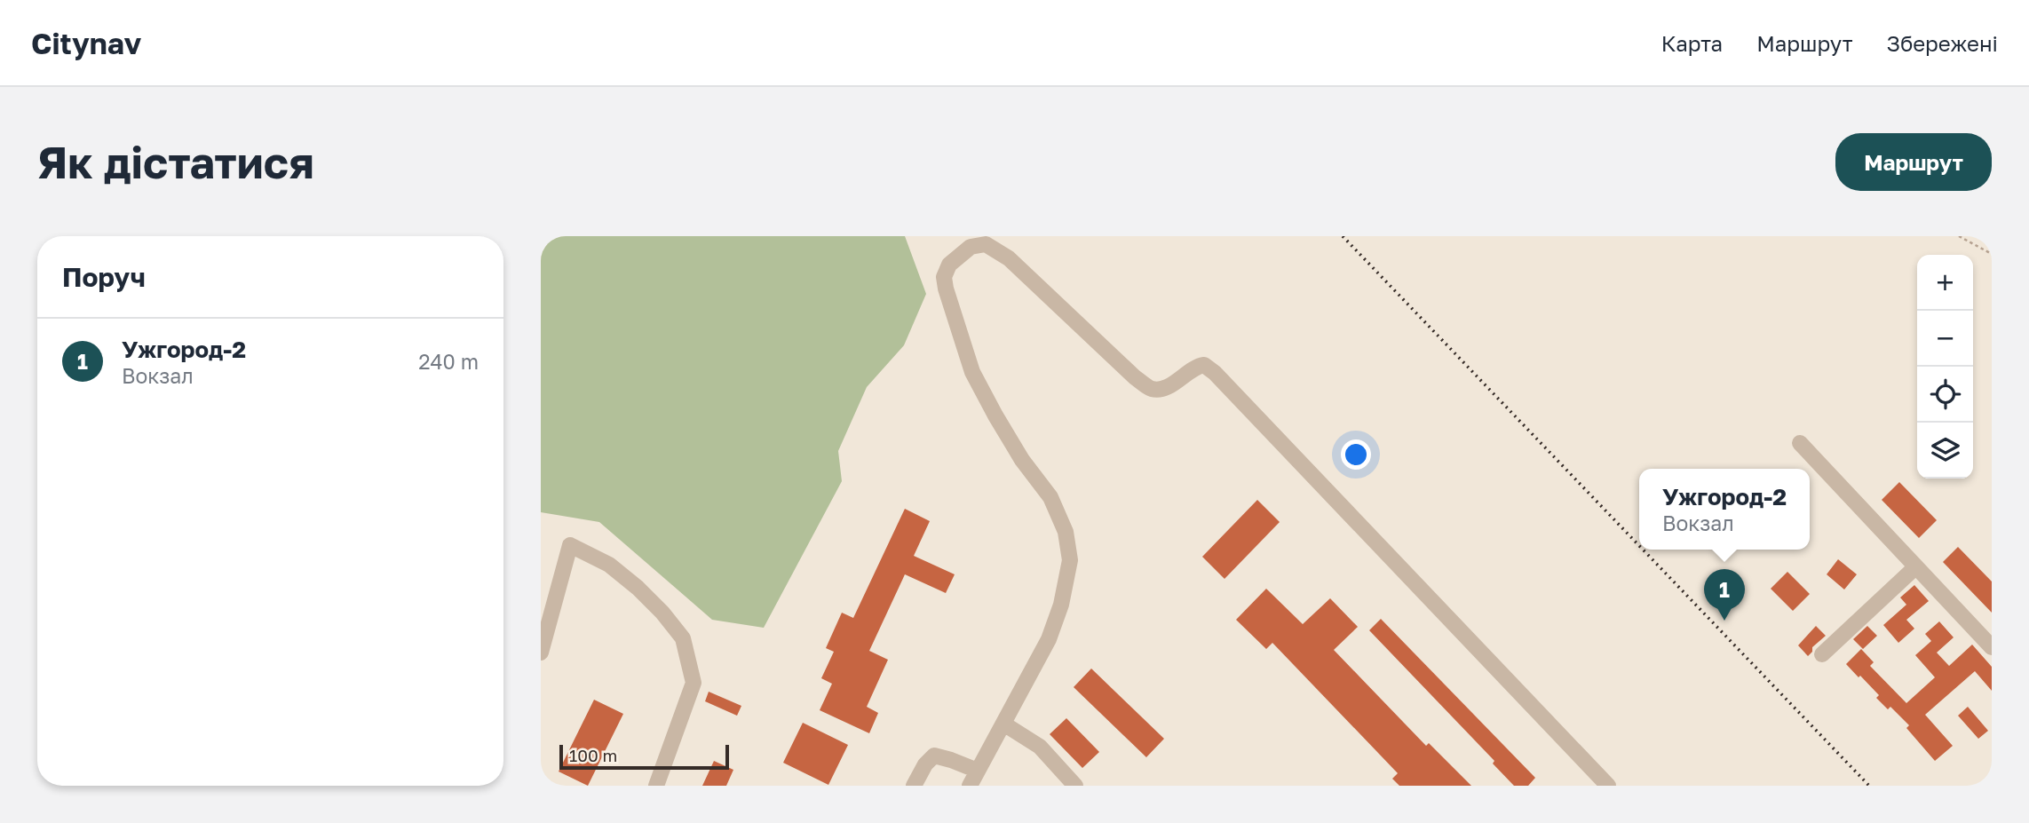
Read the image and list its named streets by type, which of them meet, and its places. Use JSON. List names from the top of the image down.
{
  "scale_bar": "100 m",
  "page": {
    "header": "Citynav",
    "nav": ["Карта", "Маршрут", "Збережені"],
    "buttons": "Маршрут",
    "title": "Як дістатися",
    "heading": "Поруч",
    "map_buttons": ["+", "−"],
    "list": [
      {
        "mark": "1",
        "name": "Ужгород-2",
        "note": "Вокзал",
        "value": "240 m"
      }
    ],
    "popup": ["Ужгород-2", "Вокзал"],
    "pins": "1",
    "scale": "100 m"
  }
}
